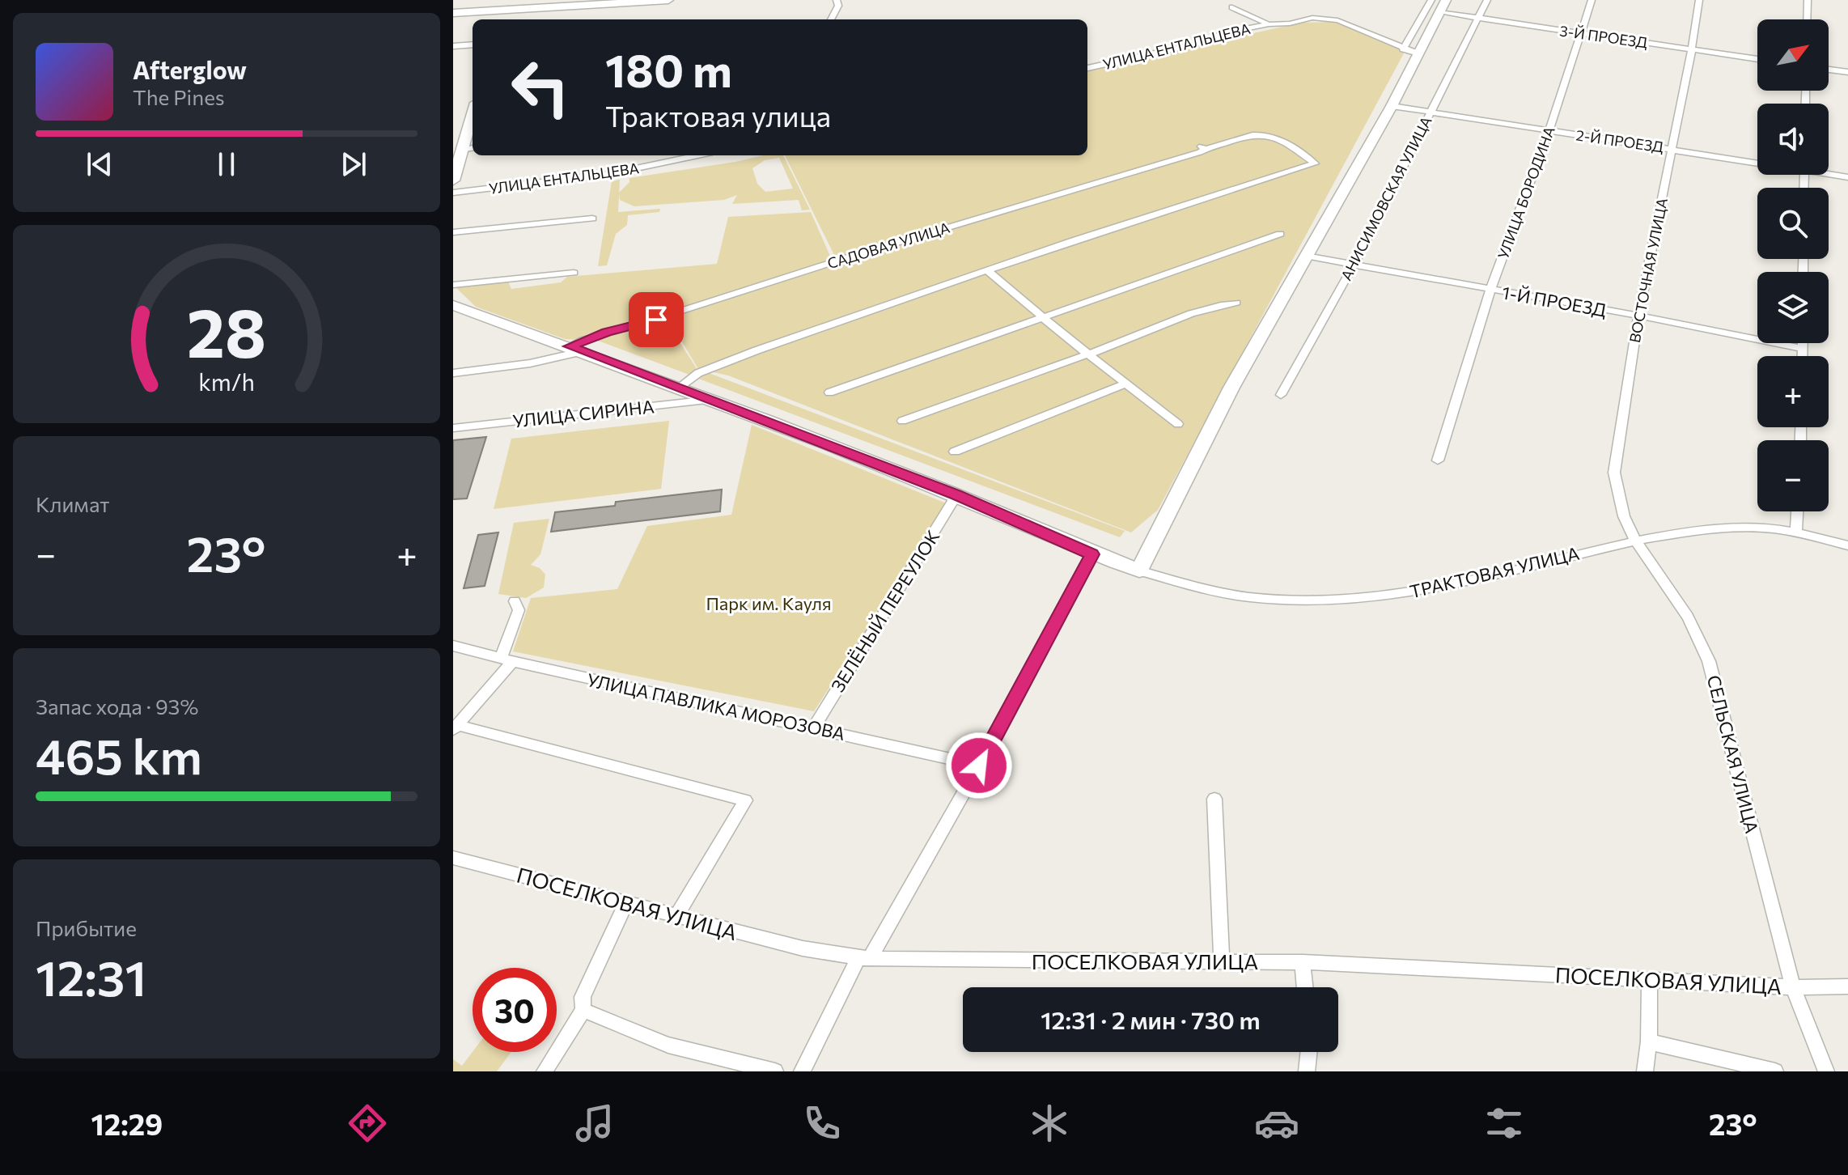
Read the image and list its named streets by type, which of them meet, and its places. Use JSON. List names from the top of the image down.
{
  "streets": {
    "street": [
      "3-Й ПРОЕЗД",
      "УЛИЦА ЕНТАЛЬЦЕВА",
      "2-Й ПРОЕЗД",
      "УЛИЦА БОРОДИНА",
      "АНИСИМОВСКАЯ УЛИЦА",
      "САДОВАЯ УЛИЦА",
      "ВОСТОЧНАЯ УЛИЦА",
      "1-Й ПРОЕЗД",
      "УЛИЦА СИРИНА",
      "ТРАКТОВАЯ УЛИЦА",
      "ЗЕЛЁНЫЙ ПЕРЕУЛОК",
      "УЛИЦА ПАВЛИКА МОРОЗОВА",
      "СЕЛЬСКАЯ УЛИЦА",
      "ПОСЕЛКОВАЯ УЛИЦА"
    ]
  },
  "crossings": [
    ["3-Й ПРОЕЗД", "УЛИЦА БОРОДИНА"],
    ["3-Й ПРОЕЗД", "АНИСИМОВСКАЯ УЛИЦА"],
    ["3-Й ПРОЕЗД", "ВОСТОЧНАЯ УЛИЦА"],
    ["2-Й ПРОЕЗД", "УЛИЦА БОРОДИНА"],
    ["2-Й ПРОЕЗД", "АНИСИМОВСКАЯ УЛИЦА"],
    ["2-Й ПРОЕЗД", "ВОСТОЧНАЯ УЛИЦА"],
    ["УЛИЦА БОРОДИНА", "1-Й ПРОЕЗД"],
    ["АНИСИМОВСКАЯ УЛИЦА", "1-Й ПРОЕЗД"],
    ["САДОВАЯ УЛИЦА", "ТРАКТОВАЯ УЛИЦА"],
    ["ВОСТОЧНАЯ УЛИЦА", "1-Й ПРОЕЗД"],
    ["ВОСТОЧНАЯ УЛИЦА", "ТРАКТОВАЯ УЛИЦА"],
    ["ВОСТОЧНАЯ УЛИЦА", "СЕЛЬСКАЯ УЛИЦА"],
    ["УЛИЦА СИРИНА", "ТРАКТОВАЯ УЛИЦА"],
    ["ТРАКТОВАЯ УЛИЦА", "ЗЕЛЁНЫЙ ПЕРЕУЛОК"],
    ["ТРАКТОВАЯ УЛИЦА", "СЕЛЬСКАЯ УЛИЦА"],
    ["ЗЕЛЁНЫЙ ПЕРЕУЛОК", "УЛИЦА ПАВЛИКА МОРОЗОВА"],
    ["СЕЛЬСКАЯ УЛИЦА", "ПОСЕЛКОВАЯ УЛИЦА"]
  ],
  "parks": ["Парк им. Кауля"],
  "north": "top right",
  "page": {
    "map_buttons": ["+", "−"],
    "turn": ["180 m", "Трактовая улица"],
    "song": ["Afterglow", "The Pines"],
    "tile": [
      "Климат",
      ["Запас хода · 93%", "465 km"],
      ["Прибытие", "12:31"]
    ],
    "heat": ["−", "23°", "+"],
    "limit": "30",
    "trip": "12:31 · 2 мин · 730 m",
    "tabs": ["12:29", "23°"],
    "gauge": ["28", "km/h"]
  }
}
